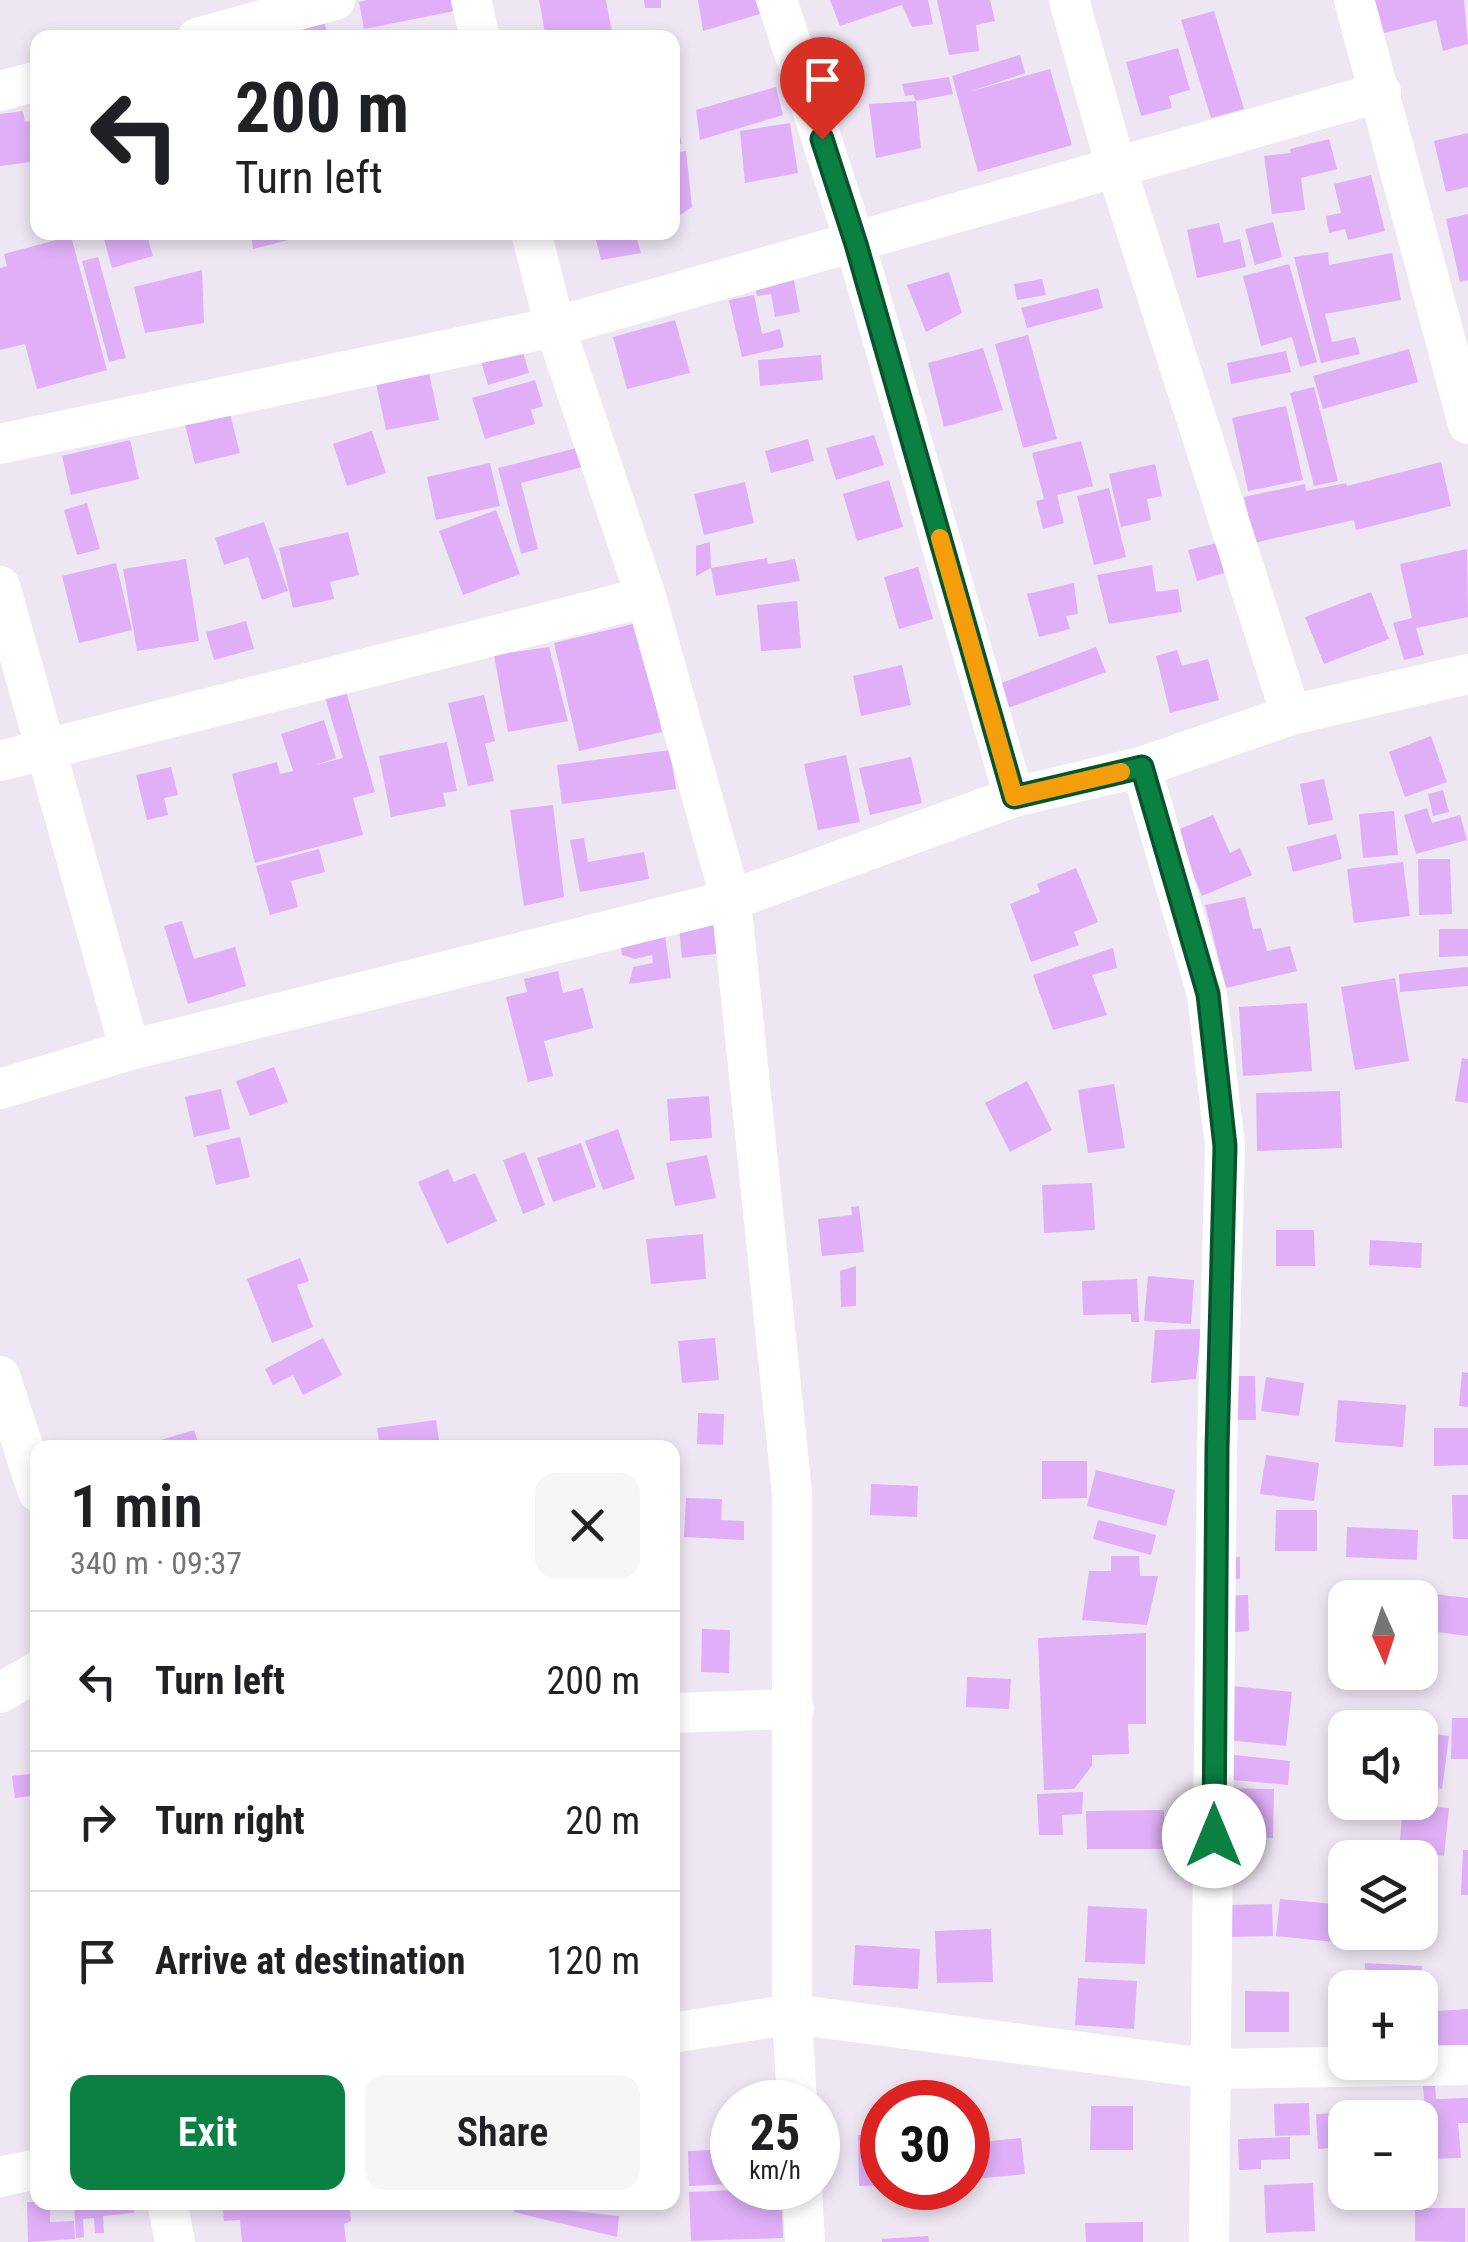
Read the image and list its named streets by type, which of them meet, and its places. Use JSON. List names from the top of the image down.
{
  "north": "bottom",
  "page": {
    "turn": ["200 m", "Turn left"],
    "heading": ["1 min", "340 m · 09:37"],
    "map_buttons": ["+", "−"],
    "list": [
      {
        "name": "Turn left",
        "value": "200 m"
      },
      {
        "name": "Turn right",
        "value": "20 m"
      },
      {
        "name": "Arrive at destination",
        "value": "120 m"
      }
    ],
    "buttons": ["Exit", "Share"],
    "speed": "25 km/h",
    "limit": "30"
  }
}
